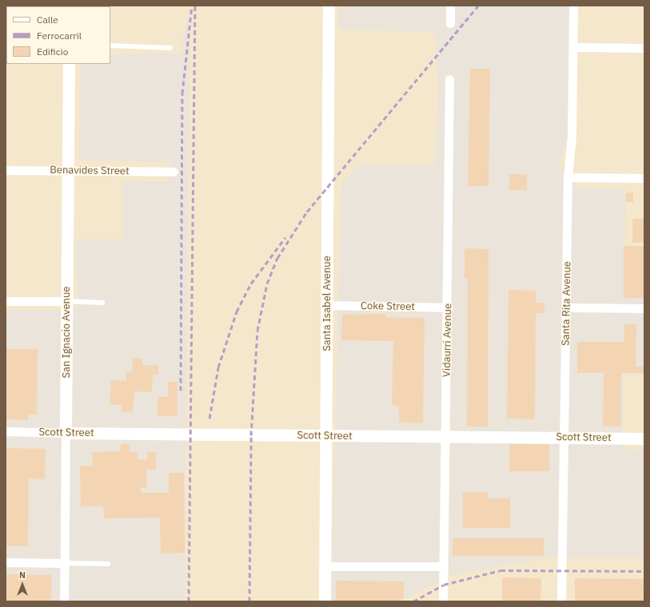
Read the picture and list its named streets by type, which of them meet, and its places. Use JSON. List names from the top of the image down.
{
  "streets": {
    "street": [
      "Benavides Street",
      "Santa Isabel Avenue",
      "Santa Rita Avenue",
      "Coke Street",
      "San Ignacio Avenue",
      "Vidaurri Avenue",
      "Scott Street"
    ]
  },
  "crossings": [
    ["Benavides Street", "San Ignacio Avenue"],
    ["Santa Isabel Avenue", "Coke Street"],
    ["Santa Isabel Avenue", "Scott Street"],
    ["Santa Rita Avenue", "Scott Street"],
    ["Coke Street", "Vidaurri Avenue"],
    ["San Ignacio Avenue", "Scott Street"],
    ["Vidaurri Avenue", "Scott Street"]
  ],
  "legend": ["Calle", "Ferrocarril", "Edificio"],
  "north": "top"
}
